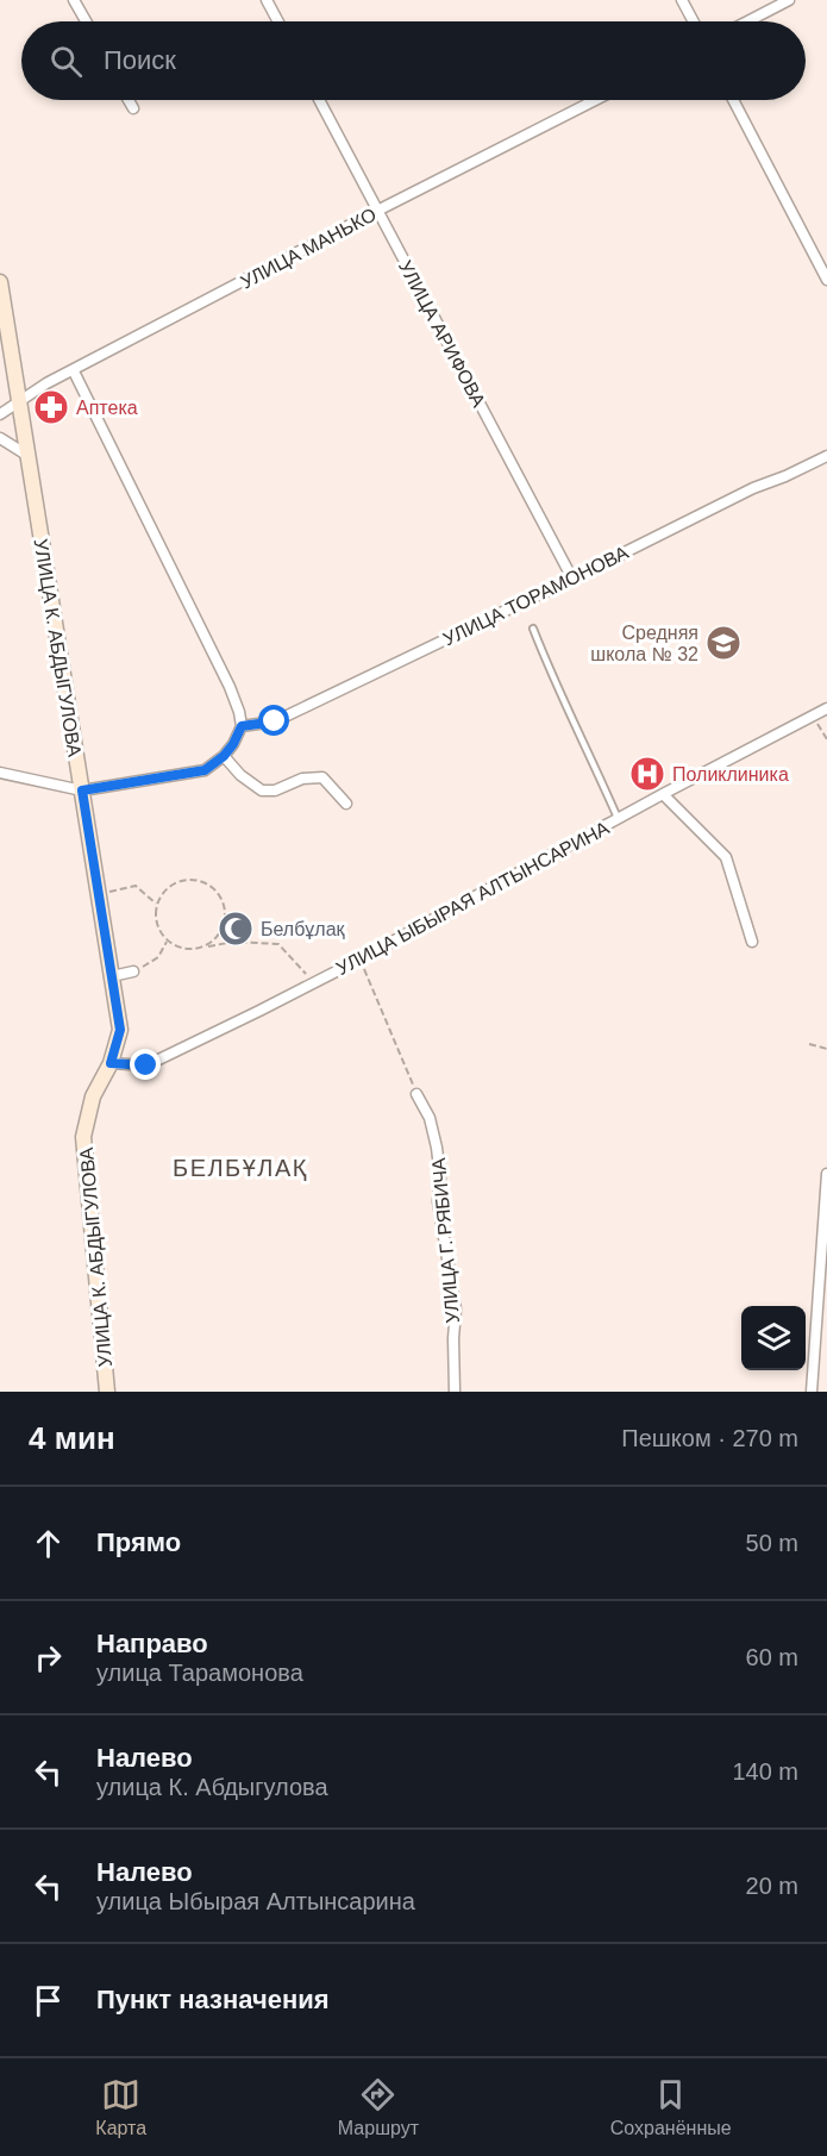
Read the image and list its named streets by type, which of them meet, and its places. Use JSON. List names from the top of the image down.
{
  "streets": {
    "street": [
      "УЛИЦА МАНЬКО",
      "УЛИЦА АРИФОВА",
      "УЛИЦА ТОРАМОНОВА",
      "УЛИЦА К. АБДЫГУЛОВА",
      "УЛИЦА ЫБЫРАЯ АЛТЫНСАРИНА",
      "УЛИЦА Г. РЯБИЧА"
    ]
  },
  "crossings": [
    ["УЛИЦА МАНЬКО", "УЛИЦА АРИФОВА"],
    ["УЛИЦА МАНЬКО", "УЛИЦА К. АБДЫГУЛОВА"],
    ["УЛИЦА АРИФОВА", "УЛИЦА ТОРАМОНОВА"],
    ["УЛИЦА К. АБДЫГУЛОВА", "УЛИЦА ЫБЫРАЯ АЛТЫНСАРИНА"]
  ],
  "districts": ["БЕЛБҰЛАҚ"],
  "places": {
    "pharmacy": ["Аптека"],
    "school or university": ["Средняя школа № 32"],
    "hospital": ["Поликлиника"],
    "mosque": ["Белбұлақ"]
  },
  "page": {
    "search": "Поиск",
    "heading": ["4 мин", "Пешком · 270 m"],
    "list": [
      ["Прямо", "50 m"],
      ["Направо", "улица Тарамонова", "60 m"],
      ["Налево", "улица К. Абдыгулова", "140 m"],
      ["Налево", "улица Ыбырая Алтынсарина", "20 m"],
      "Пункт назначения"
    ],
    "nav": ["Карта", "Маршрут", "Сохранённые"]
  }
}
